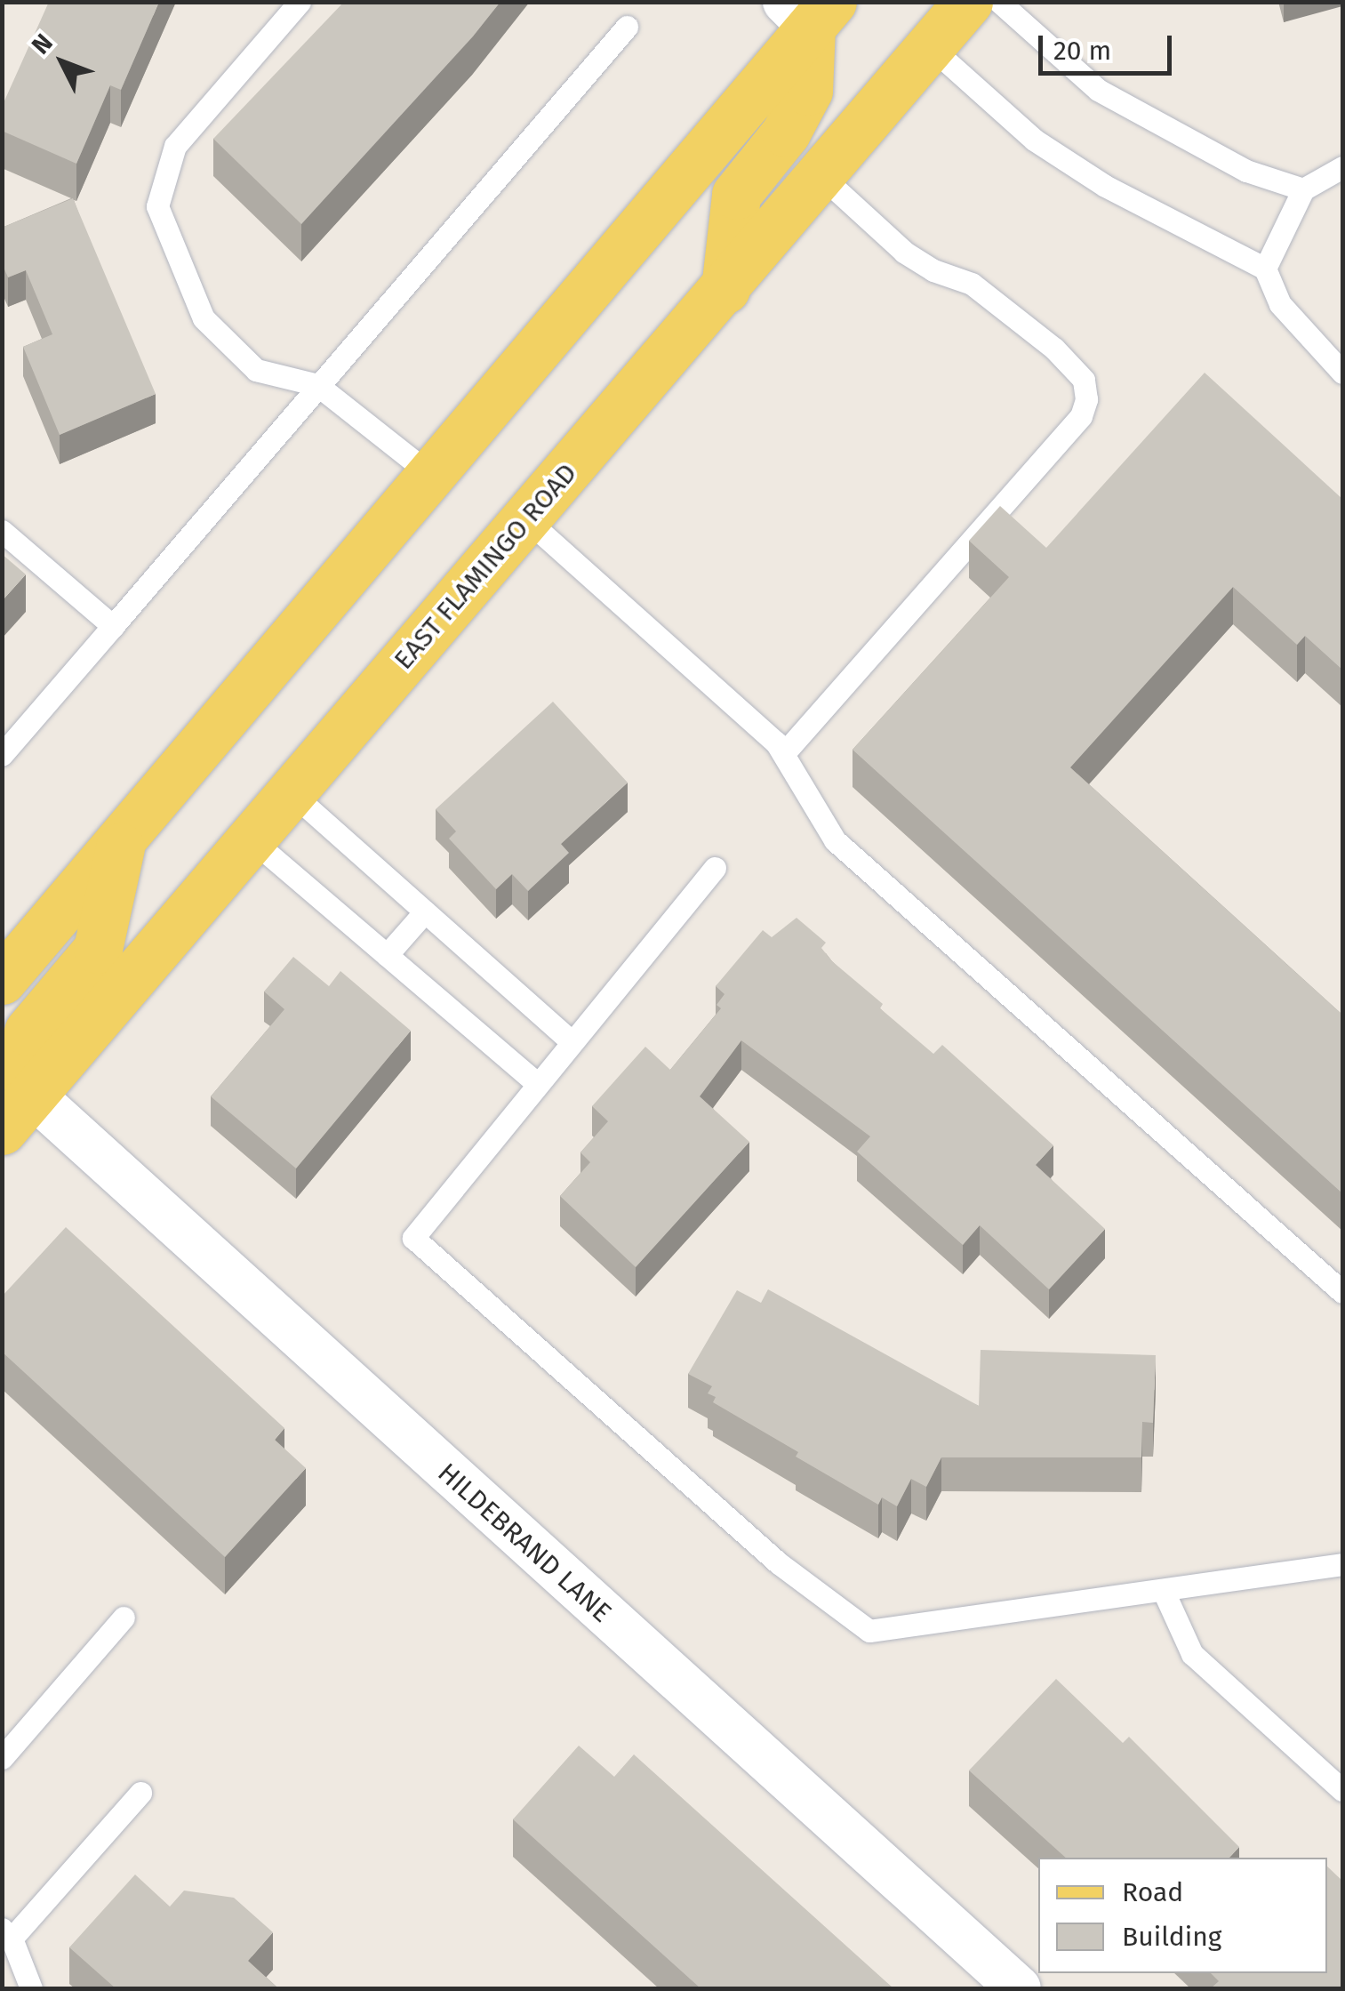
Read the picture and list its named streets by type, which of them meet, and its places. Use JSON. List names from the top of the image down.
{
  "streets": {
    "main road": ["EAST FLAMINGO ROAD"],
    "street": ["HILDEBRAND LANE"]
  },
  "crossings": [
    ["EAST FLAMINGO ROAD", "HILDEBRAND LANE"]
  ],
  "legend": ["Road", "Building"],
  "scale_bar": "20 m",
  "north": "top left"
}
